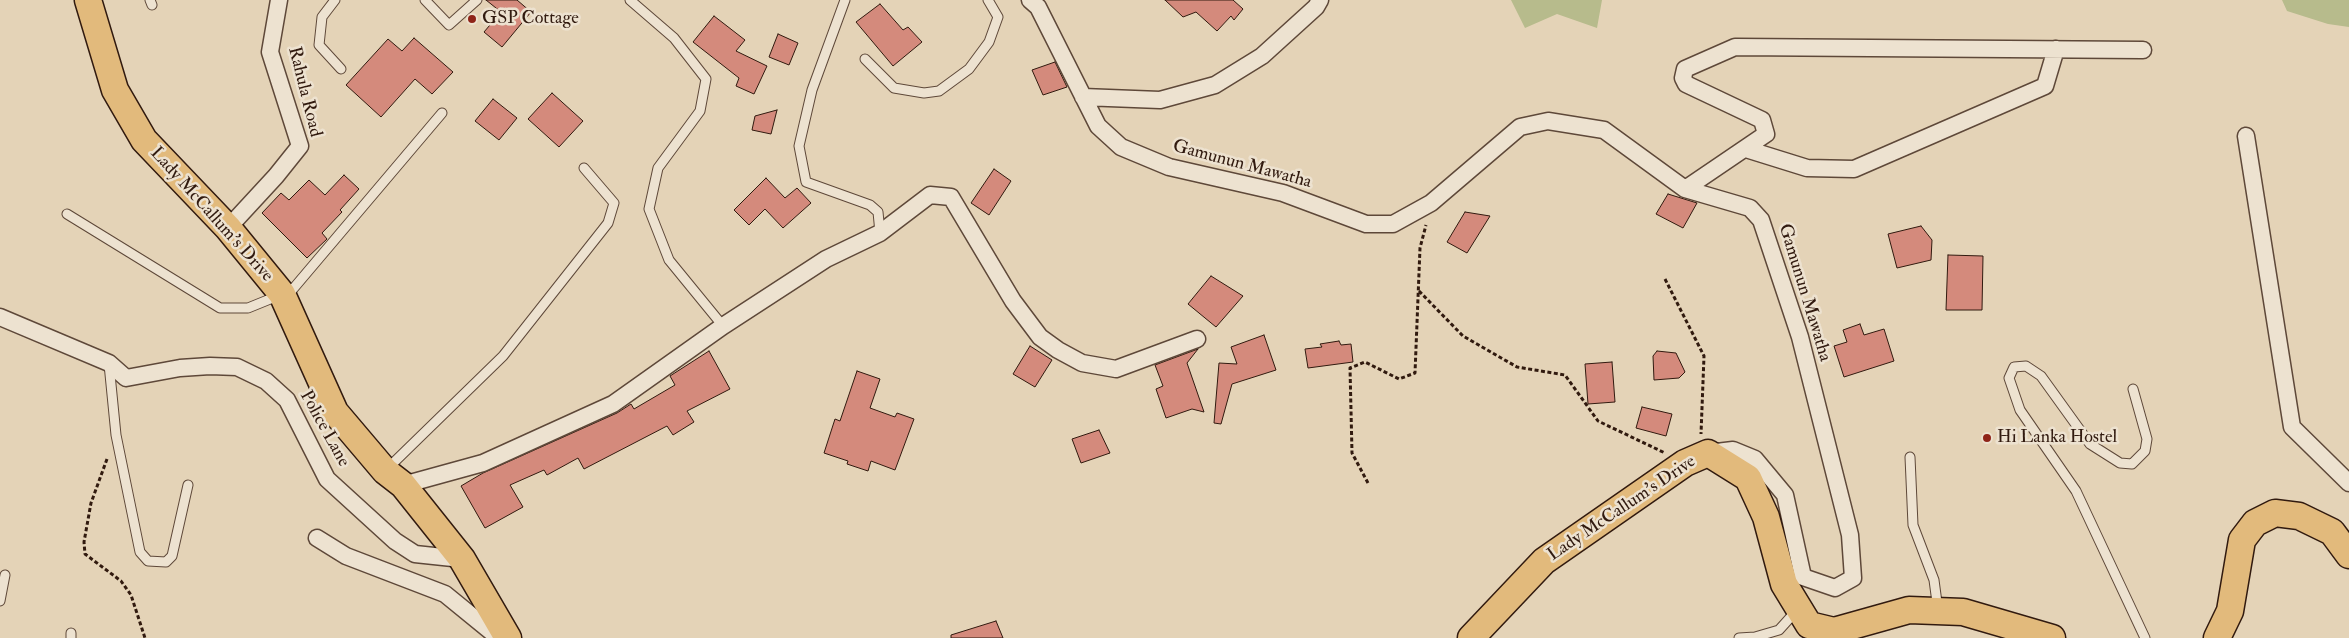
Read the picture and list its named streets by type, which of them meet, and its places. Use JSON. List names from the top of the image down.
{
  "streets": {
    "main road": ["Lady McCallum's Drive"],
    "street": ["Rahula Road", "Gamunun Mawatha", "Police Lane"]
  },
  "crossings": [
    ["Rahula Road", "Lady McCallum's Drive"],
    ["Gamunun Mawatha", "Lady McCallum's Drive"],
    ["Lady McCallum's Drive", "Police Lane"]
  ],
  "places": ["GSP Cottage", "Hi Lanka Hostel"]
}
